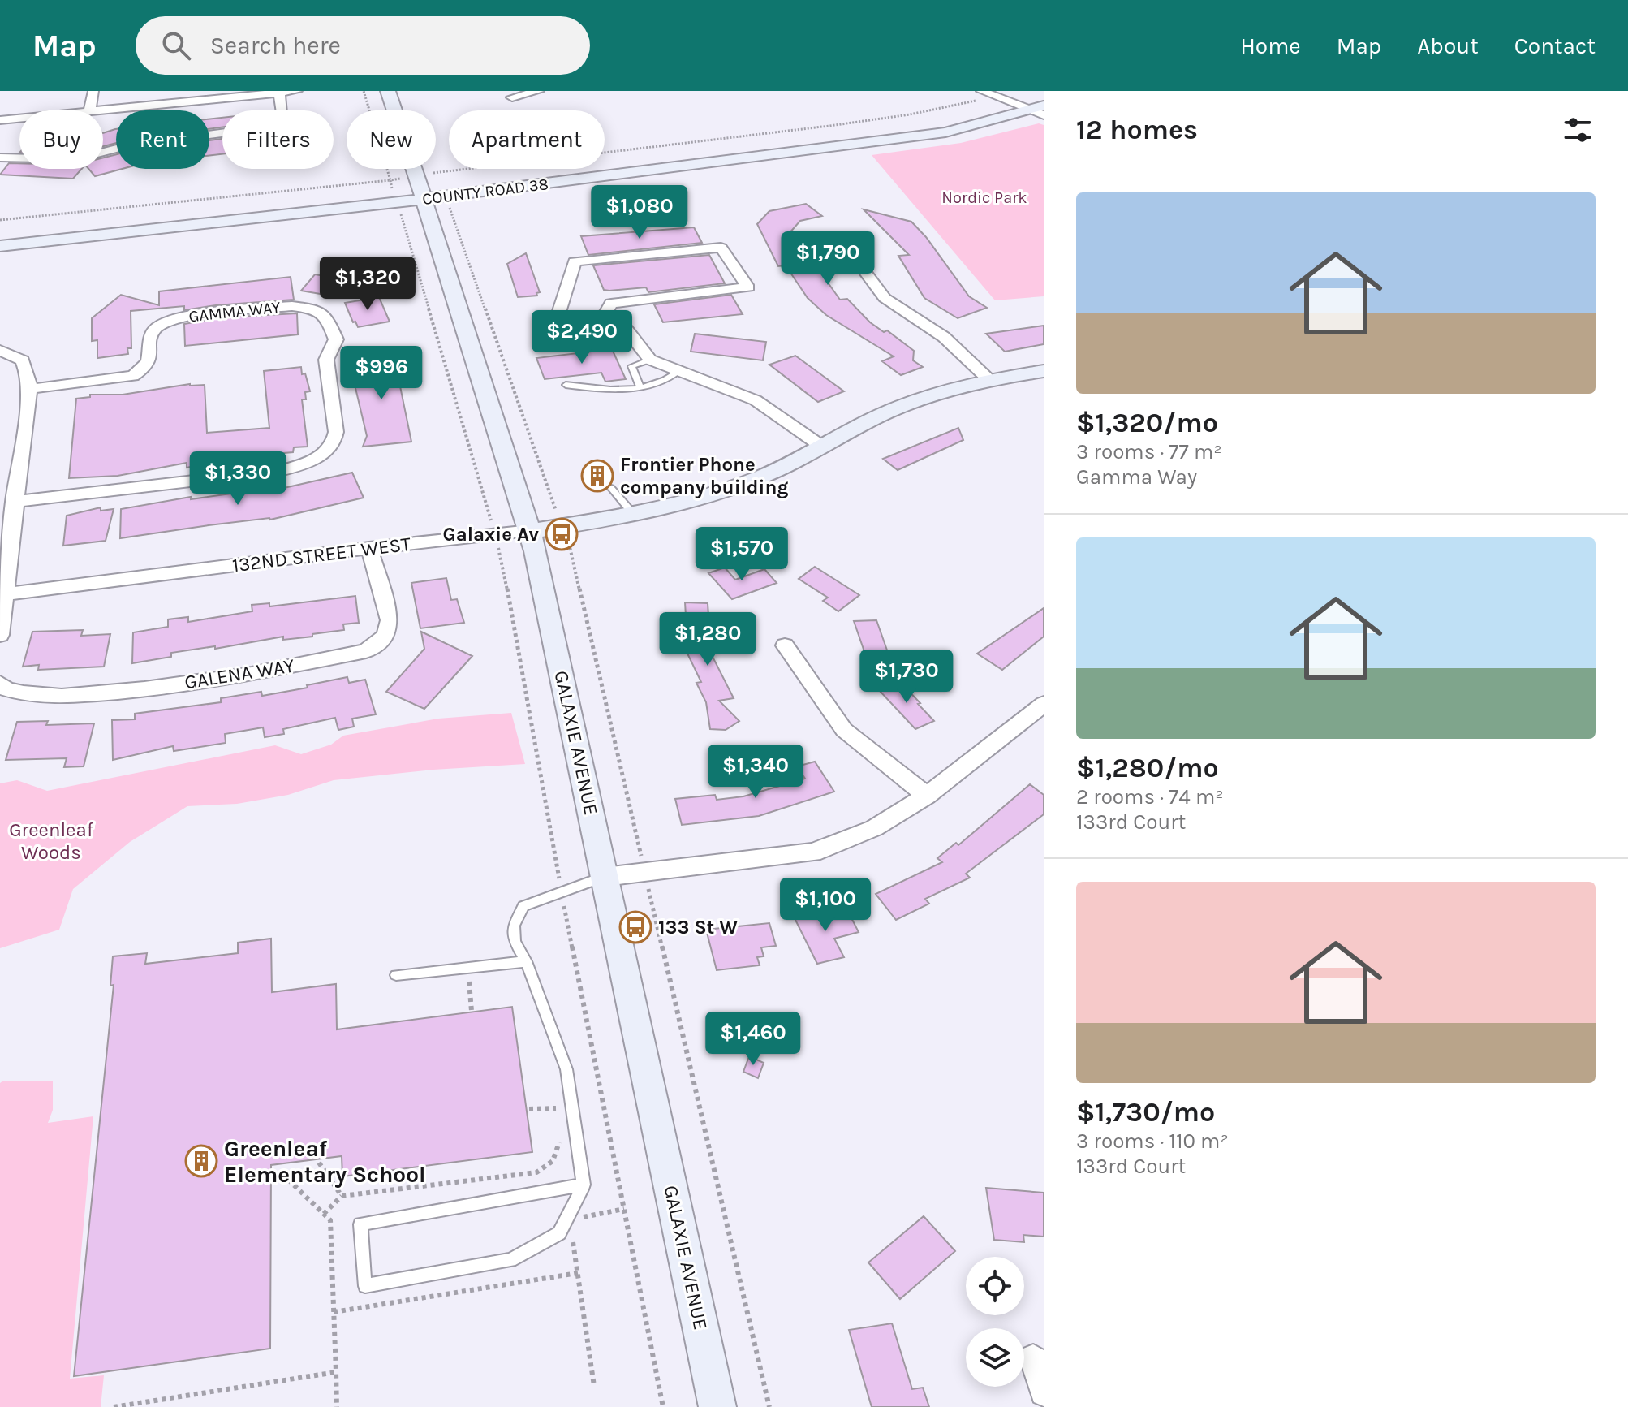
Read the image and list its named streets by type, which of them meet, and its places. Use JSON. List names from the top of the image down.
{
  "streets": {
    "main road": ["COUNTY ROAD 38", "132ND STREET WEST", "GALAXIE AVENUE"],
    "street": ["GAMMA WAY", "GALENA WAY"]
  },
  "crossings": [
    ["COUNTY ROAD 38", "GALAXIE AVENUE"],
    ["132ND STREET WEST", "GALENA WAY"],
    ["132ND STREET WEST", "GALAXIE AVENUE"]
  ],
  "parks": ["Nordic Park", "Greenleaf Woods"],
  "places": {
    "building": ["Frontier Phone company building", "Greenleaf Elementary School"],
    "bus stop": ["Galaxie Av", "133 St W"]
  },
  "page": {
    "header": "Map",
    "search": "Search here",
    "nav": [
      "Home",
      "Map",
      "About",
      "Contact"
    ],
    "heading": "12 homes",
    "chip": [
      "Buy",
      "Rent",
      "Filters",
      "New",
      "Apartment"
    ],
    "list": [
      {
        "name": "$1,320/mo",
        "note": "3 rooms · 77 m² · Gamma Way"
      },
      {
        "name": "$1,280/mo",
        "note": "2 rooms · 74 m² · 133rd Court"
      },
      {
        "name": "$1,730/mo",
        "note": "3 rooms · 110 m² · 133rd Court"
      }
    ],
    "price": [
      "$1,080",
      "$1,790",
      "$1,320",
      "$2,490",
      "$996",
      "$1,330",
      "$1,570",
      "$1,280",
      "$1,730",
      "$1,340",
      "$1,100",
      "$1,460"
    ]
  }
}
